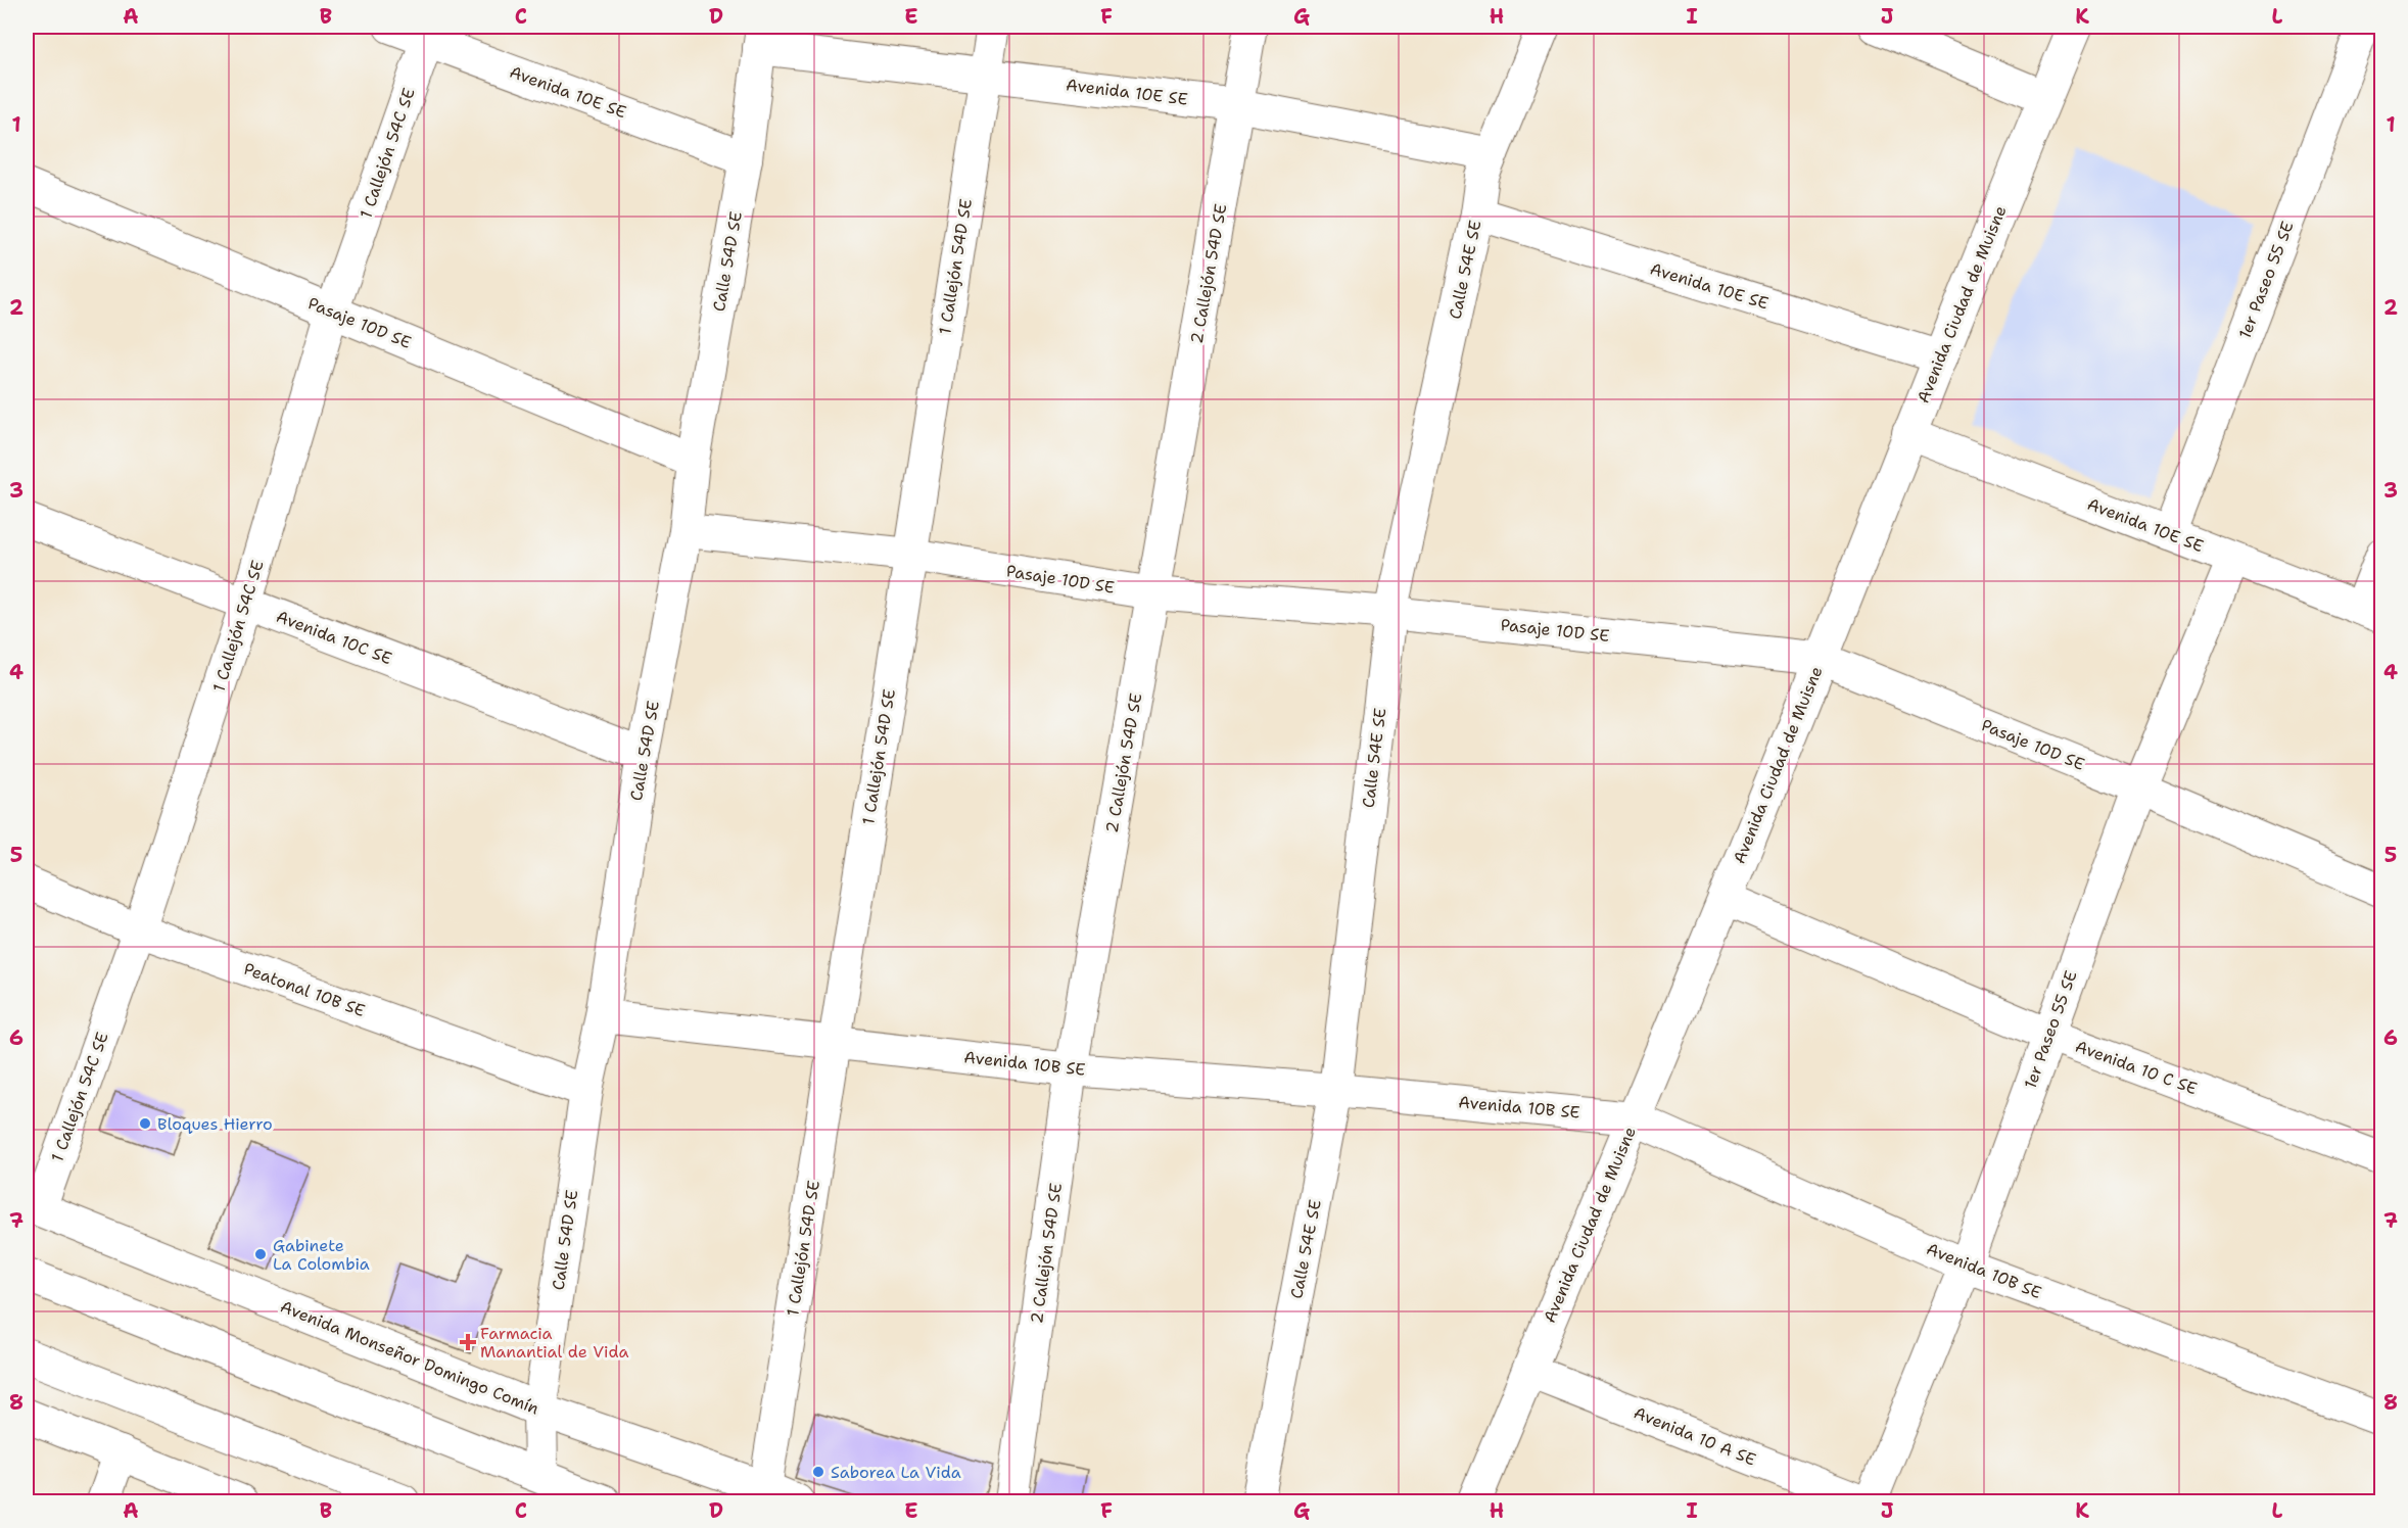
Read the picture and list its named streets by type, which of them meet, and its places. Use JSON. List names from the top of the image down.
{
  "streets": {
    "main road": ["Avenida Ciudad de Muisne", "Avenida Monseñor Domingo Comín"],
    "street": [
      "Avenida 10E SE",
      "1 Callejón 54C SE",
      "Calle 54D SE",
      "1 Callejón 54D SE",
      "Calle 54E SE",
      "2 Callejón 54D SE",
      "1er Paseo 55 SE",
      "Pasaje 10D SE",
      "Avenida 10C SE",
      "Peatonal 10B SE",
      "Avenida 10B SE",
      "Avenida 10 C SE",
      "Avenida 10 A SE"
    ]
  },
  "crossings": [
    ["Avenida 10E SE", "1 Callejón 54C SE"],
    ["Avenida 10E SE", "Calle 54D SE"],
    ["Avenida 10E SE", "1 Callejón 54D SE"],
    ["Avenida 10E SE", "Calle 54E SE"],
    ["Avenida 10E SE", "2 Callejón 54D SE"],
    ["Avenida 10E SE", "1er Paseo 55 SE"],
    ["Avenida 10E SE", "Avenida Ciudad de Muisne"],
    ["1 Callejón 54C SE", "Pasaje 10D SE"],
    ["1 Callejón 54C SE", "Avenida 10C SE"],
    ["1 Callejón 54C SE", "Peatonal 10B SE"],
    ["1 Callejón 54C SE", "Avenida Monseñor Domingo Comín"],
    ["Calle 54D SE", "Pasaje 10D SE"],
    ["Calle 54D SE", "Avenida 10C SE"],
    ["Calle 54D SE", "Peatonal 10B SE"],
    ["Calle 54D SE", "Avenida 10B SE"],
    ["Calle 54D SE", "Avenida Monseñor Domingo Comín"],
    ["1 Callejón 54D SE", "Pasaje 10D SE"],
    ["1 Callejón 54D SE", "Avenida 10B SE"],
    ["1 Callejón 54D SE", "Avenida Monseñor Domingo Comín"],
    ["Calle 54E SE", "Pasaje 10D SE"],
    ["Calle 54E SE", "Avenida 10B SE"],
    ["2 Callejón 54D SE", "Pasaje 10D SE"],
    ["2 Callejón 54D SE", "Avenida 10B SE"],
    ["1er Paseo 55 SE", "Pasaje 10D SE"],
    ["1er Paseo 55 SE", "Avenida 10B SE"],
    ["1er Paseo 55 SE", "Avenida 10 C SE"],
    ["Avenida Ciudad de Muisne", "Pasaje 10D SE"],
    ["Avenida Ciudad de Muisne", "Avenida 10B SE"],
    ["Avenida Ciudad de Muisne", "Avenida 10 C SE"],
    ["Avenida Ciudad de Muisne", "Avenida 10 A SE"]
  ],
  "places": {
    "other": ["Bloques Hierro", "Gabinete La Colombia", "Saborea La Vida"],
    "health": ["Farmacia Manantial de Vida"]
  },
  "grid": {
    "columns": [
      "A",
      "B",
      "C",
      "D",
      "E",
      "F",
      "G",
      "H",
      "I",
      "J",
      "K",
      "L"
    ],
    "rows": [
      "1",
      "2",
      "3",
      "4",
      "5",
      "6",
      "7",
      "8"
    ]
  }
}
